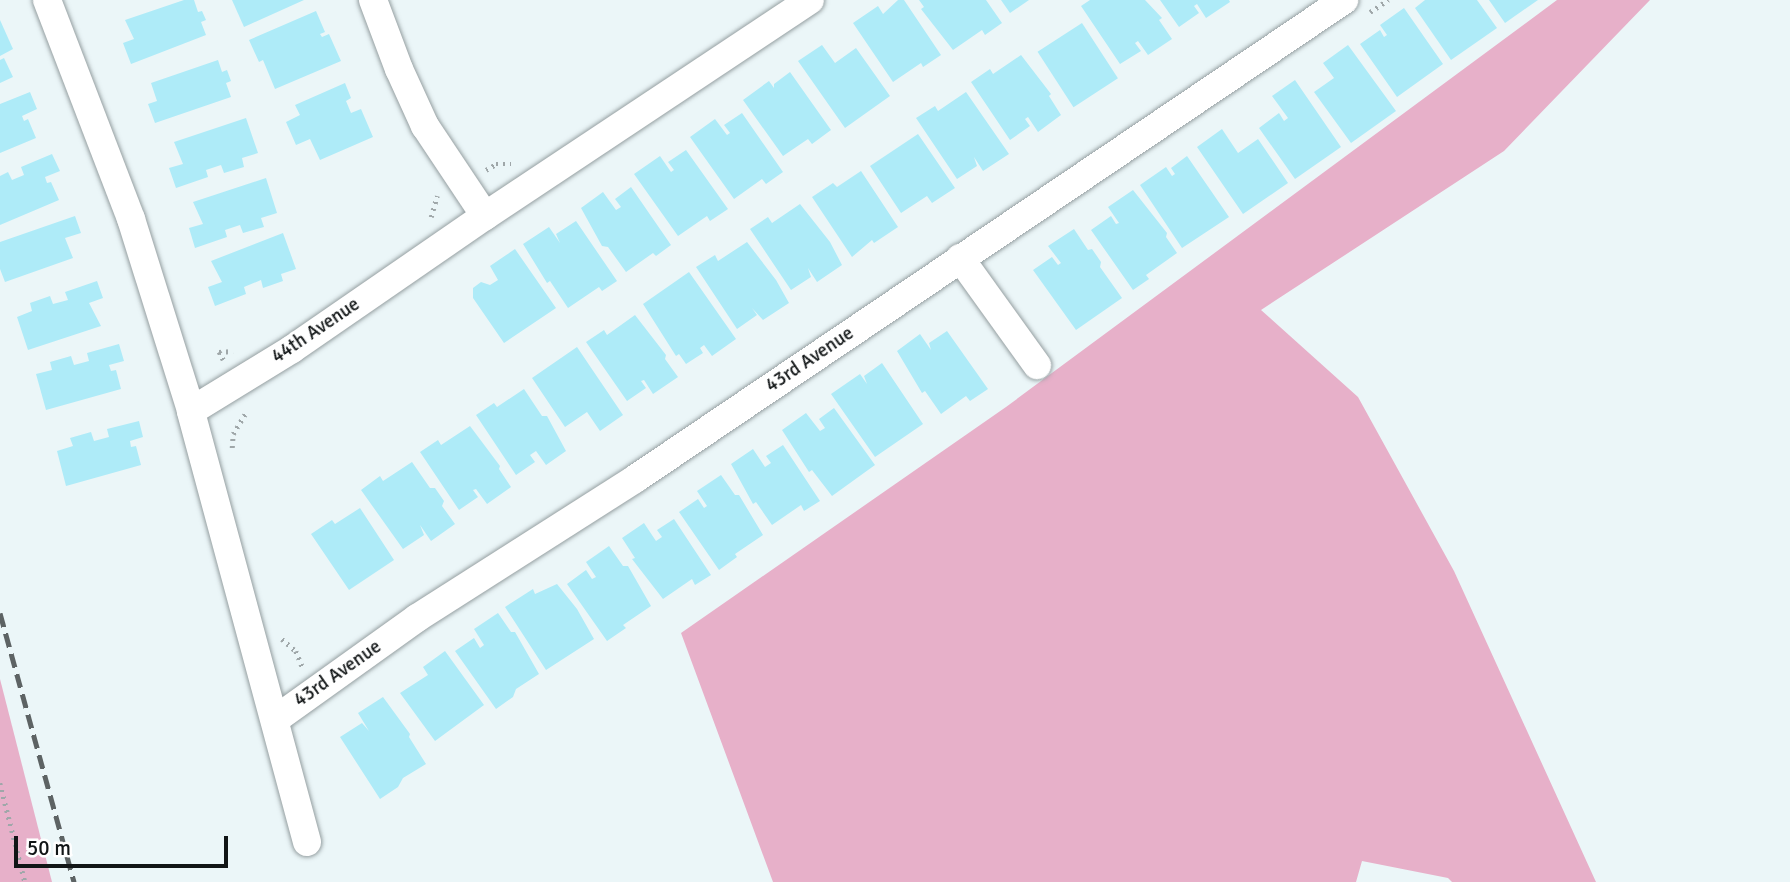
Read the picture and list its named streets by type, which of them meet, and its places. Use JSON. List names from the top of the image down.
{
  "streets": {
    "street": ["44th Avenue", "43rd Avenue"]
  },
  "scale_bar": "50 m"
}
